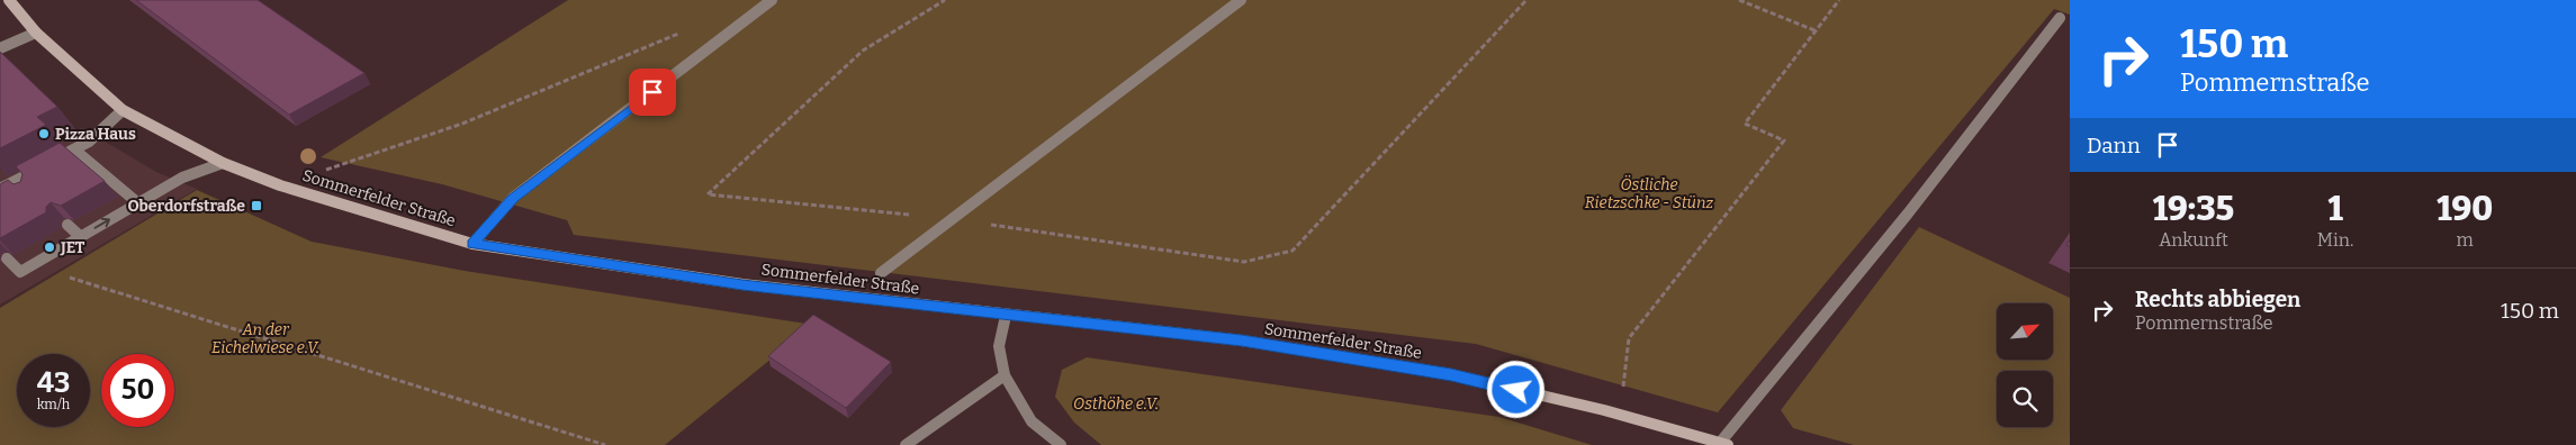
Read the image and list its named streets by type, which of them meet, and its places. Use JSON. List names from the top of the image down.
{
  "streets": {
    "main road": ["Sommerfelder Straße"]
  },
  "parks": ["Östliche Rietzschke - Stünz", "An der Eichelwiese e.V.", "Osthöhe e.V."],
  "places": {
    "other": ["Pizza Haus", "JET"],
    "transit": ["Oberdorfstraße"]
  },
  "north": "top right",
  "page": {
    "turn": ["150 m", "Pommernstraße"],
    "then": "Dann",
    "eta": [
      "19:35",
      "Ankunft",
      "1",
      "Min.",
      "190",
      "m"
    ],
    "list": [
      {
        "name": "Rechts abbiegen",
        "note": "Pommernstraße",
        "value": "150 m"
      }
    ],
    "speed": "43 km/h",
    "limit": "50"
  }
}
